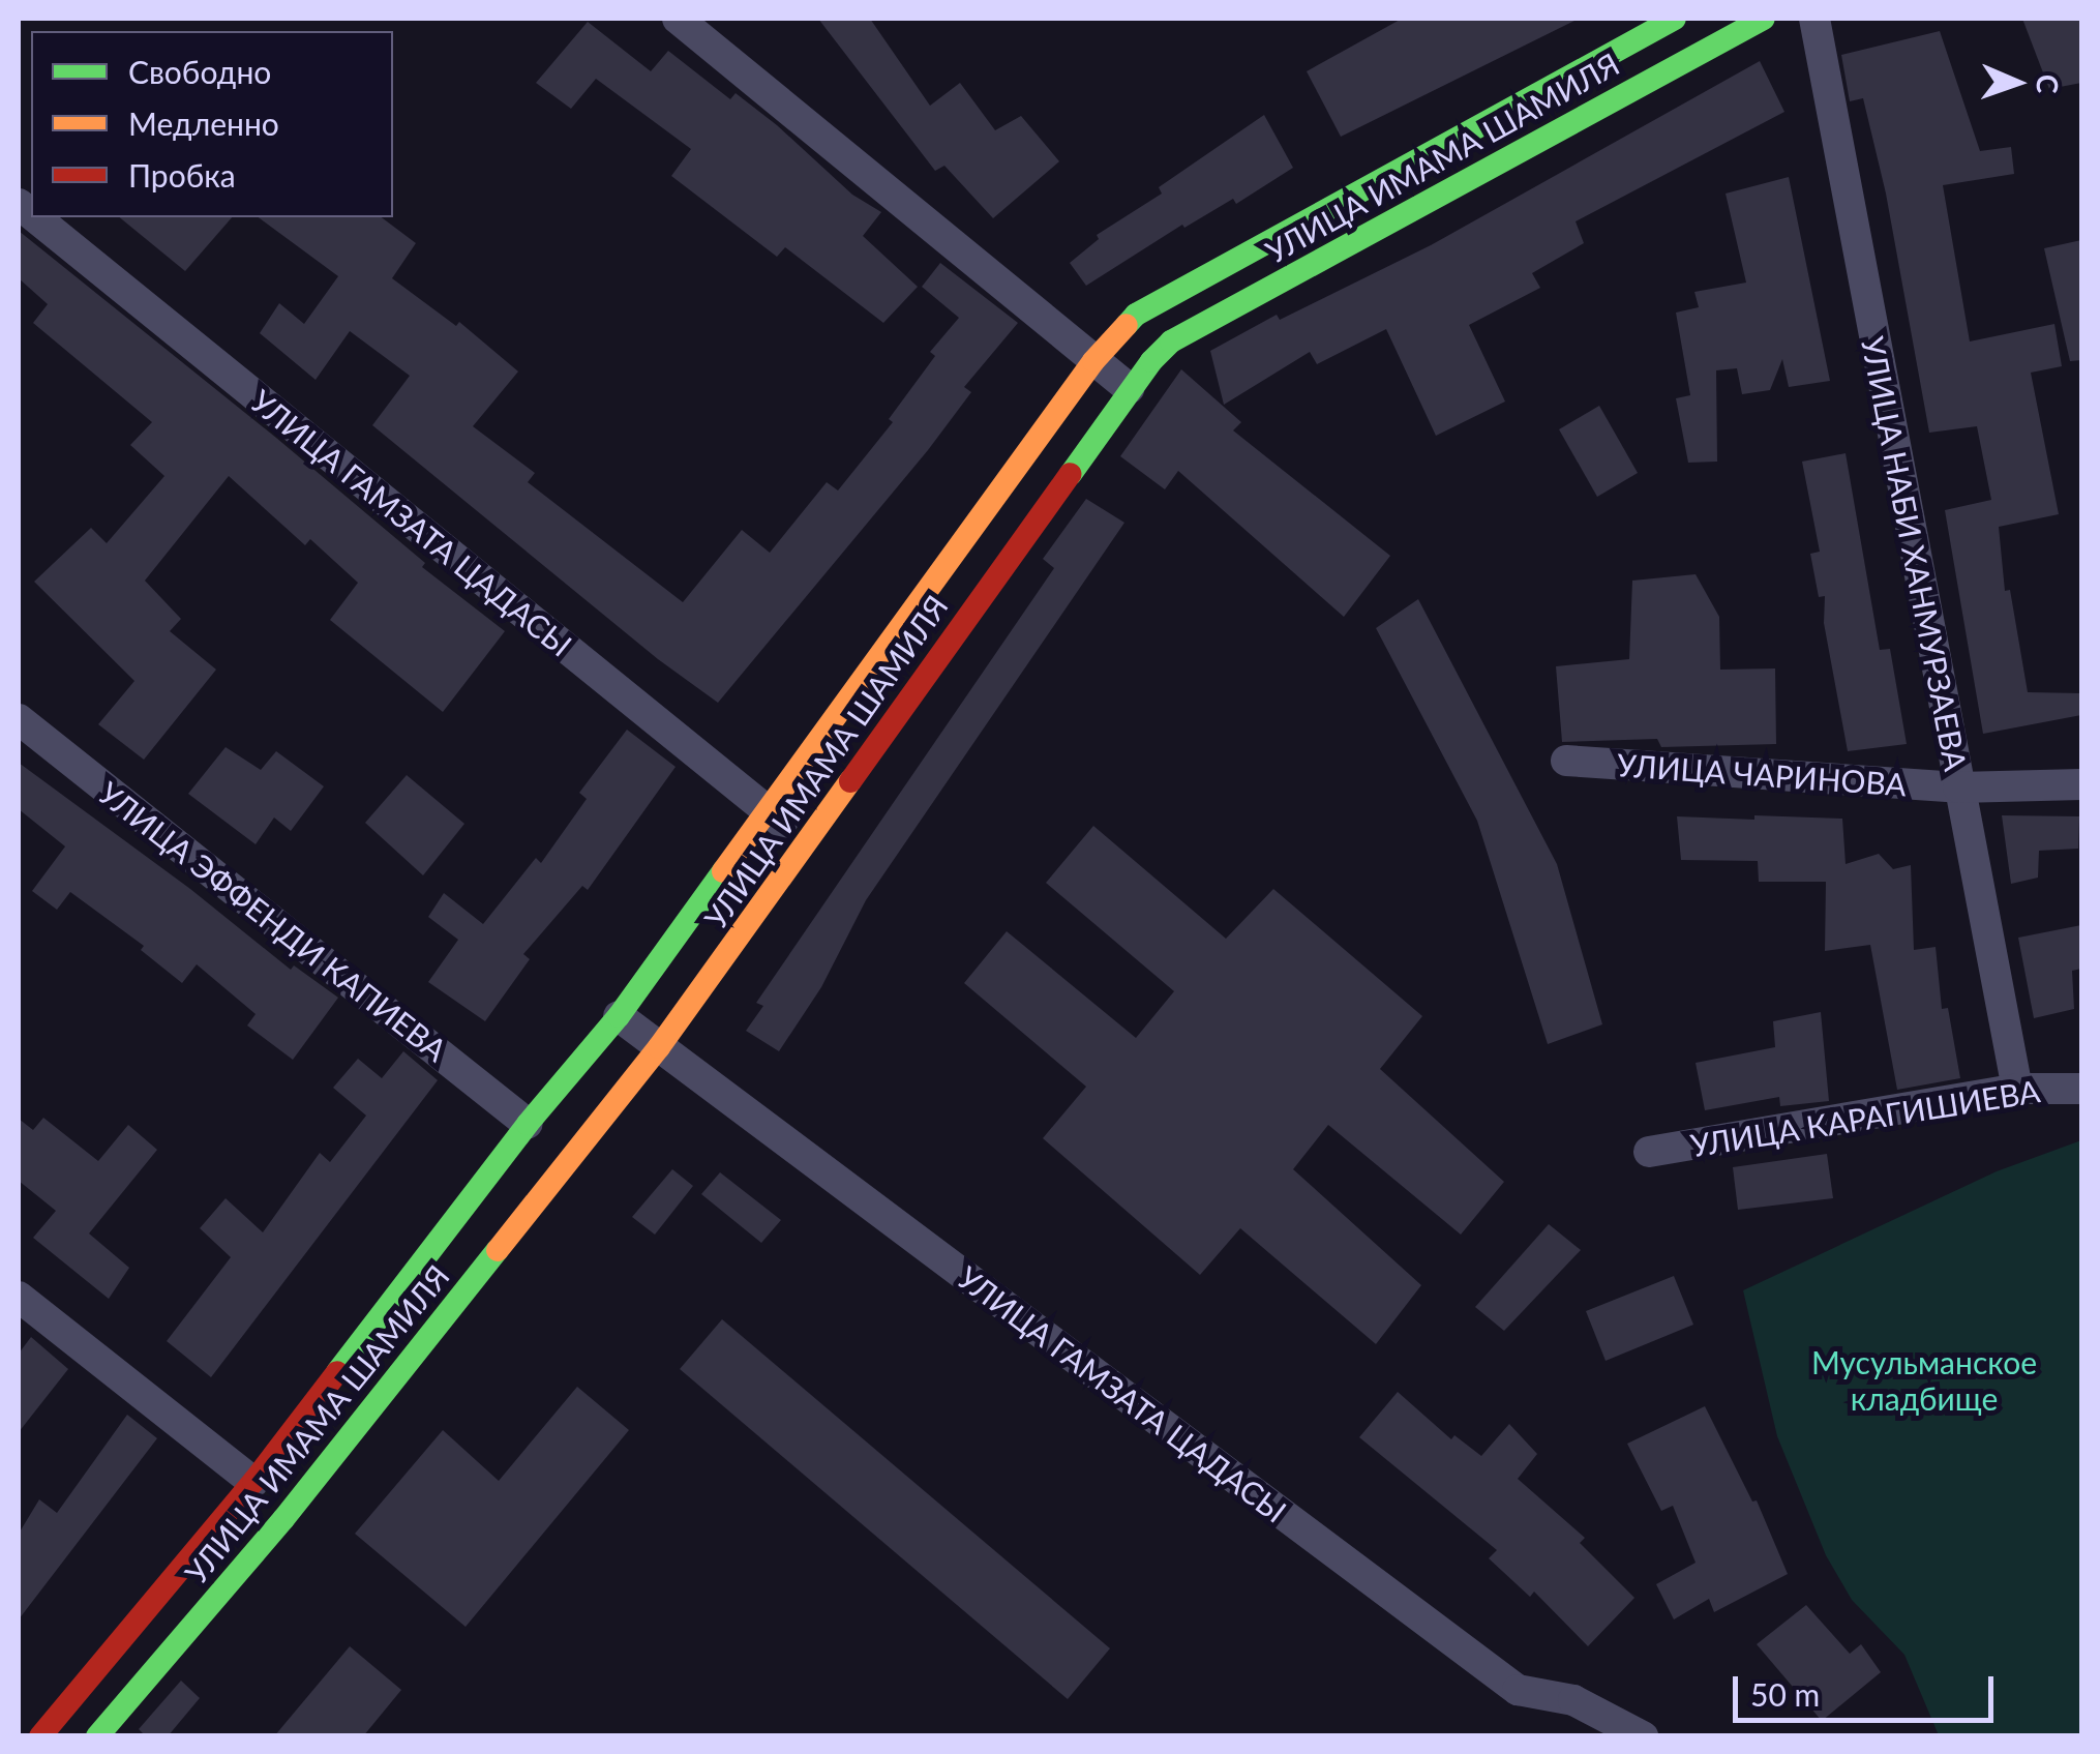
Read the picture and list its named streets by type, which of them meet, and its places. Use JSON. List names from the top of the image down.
{
  "streets": {
    "main road": ["УЛИЦА ИМАМА ШАМИЛЯ"],
    "street": [
      "УЛИЦА ГАМЗАТА ЦАДАСЫ",
      "УЛИЦА НАБИ ХАНМУРЗАЕВА",
      "УЛИЦА ЧАРИНОВА",
      "УЛИЦА ЭФФЕНДИ КАПИЕВА",
      "УЛИЦА КАРАГИШИЕВА"
    ]
  },
  "crossings": [
    ["УЛИЦА ИМАМА ШАМИЛЯ", "УЛИЦА ГАМЗАТА ЦАДАСЫ"],
    ["УЛИЦА ИМАМА ШАМИЛЯ", "УЛИЦА ЭФФЕНДИ КАПИЕВА"],
    ["УЛИЦА НАБИ ХАНМУРЗАЕВА", "УЛИЦА ЧАРИНОВА"],
    ["УЛИЦА НАБИ ХАНМУРЗАЕВА", "УЛИЦА КАРАГИШИЕВА"]
  ],
  "parks": ["Мусульманское кладбище"],
  "legend": ["Свободно", "Медленно", "Пробка"],
  "scale_bar": "50 m",
  "north": "right"
}
